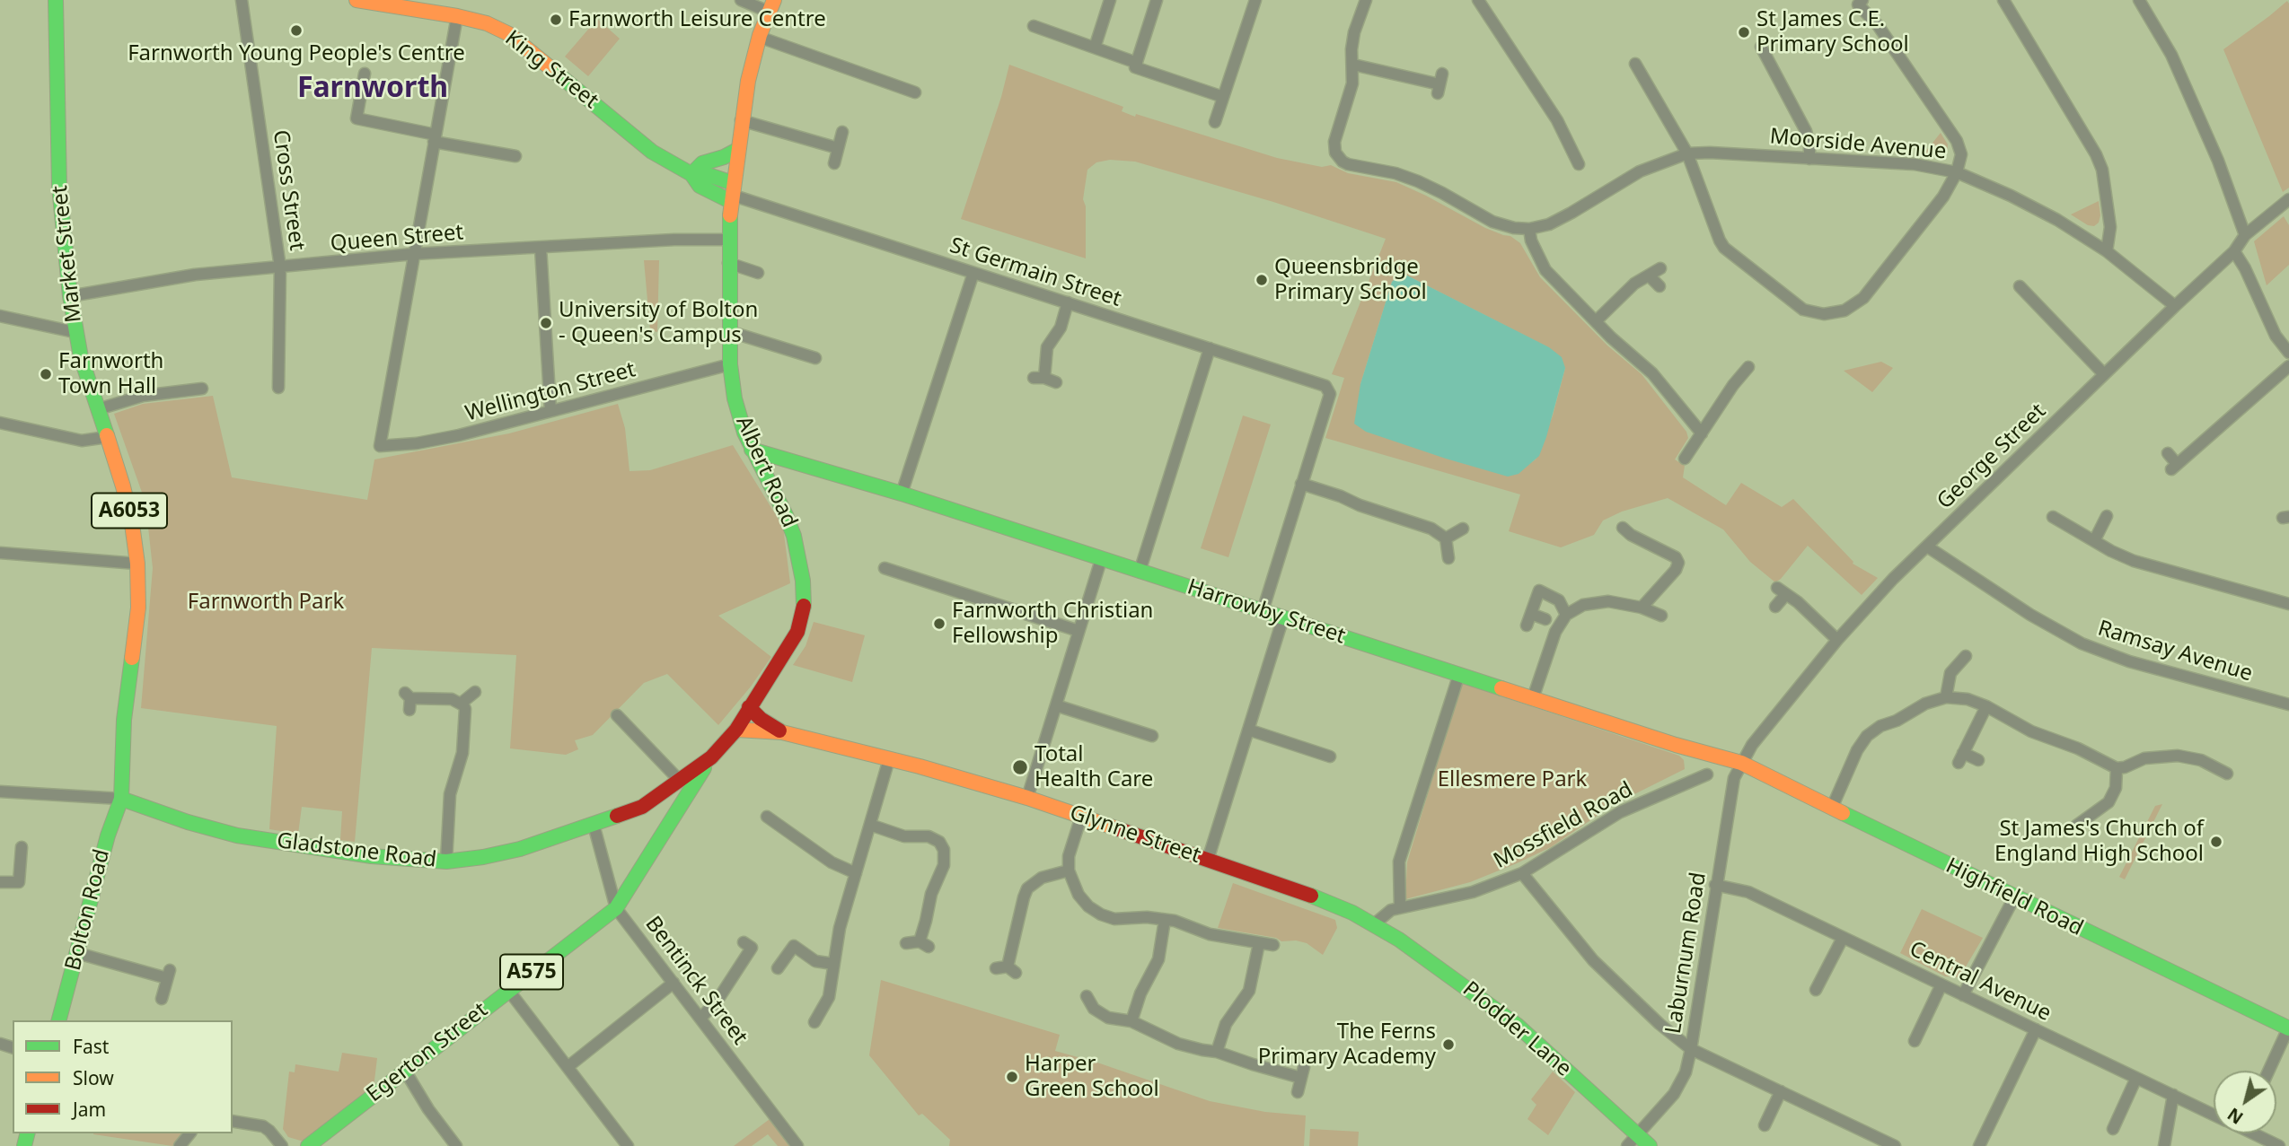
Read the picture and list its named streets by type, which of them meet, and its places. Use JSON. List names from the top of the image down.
{
  "streets": {
    "main road": [
      "King Street",
      "Market Street",
      "Albert Road",
      "A6053",
      "Harrowby Street",
      "Glynne Street",
      "Gladstone Road",
      "Highfield Road",
      "Bolton Road",
      "A575",
      "Plodder Lane",
      "Egerton Street"
    ],
    "street": [
      "Moorside Avenue",
      "Cross Street",
      "Queen Street",
      "St Germain Street",
      "Wellington Street",
      "George Street",
      "Ramsay Avenue",
      "Mossfield Road",
      "Laburnum Road",
      "Bentinck Street",
      "Central Avenue"
    ]
  },
  "crossings": [
    ["King Street", "St Germain Street"],
    ["King Street", "Albert Road"],
    ["Moorside Avenue", "George Street"],
    ["Cross Street", "Queen Street"],
    ["Queen Street", "Market Street"],
    ["Queen Street", "Wellington Street"],
    ["Queen Street", "Albert Road"],
    ["Market Street", "Gladstone Road"],
    ["Market Street", "Bolton Road"],
    ["St Germain Street", "Albert Road"],
    ["Wellington Street", "Albert Road"],
    ["George Street", "Harrowby Street"],
    ["George Street", "Ramsay Avenue"],
    ["George Street", "Highfield Road"],
    ["George Street", "Laburnum Road"],
    ["Albert Road", "Harrowby Street"],
    ["Albert Road", "Glynne Street"],
    ["Albert Road", "Gladstone Road"],
    ["Albert Road", "A575"],
    ["Harrowby Street", "Highfield Road"],
    ["Harrowby Street", "Laburnum Road"],
    ["Mossfield Road", "Glynne Street"],
    ["Mossfield Road", "Plodder Lane"],
    ["Glynne Street", "Gladstone Road"],
    ["Glynne Street", "A575"],
    ["Glynne Street", "Plodder Lane"],
    ["Gladstone Road", "Bolton Road"],
    ["Gladstone Road", "A575"],
    ["Gladstone Road", "Bentinck Street"],
    ["Gladstone Road", "Egerton Street"],
    ["Highfield Road", "Laburnum Road"],
    ["Laburnum Road", "Central Avenue"],
    ["Laburnum Road", "Plodder Lane"],
    ["A575", "Egerton Street"],
    ["Bentinck Street", "Egerton Street"]
  ],
  "districts": ["Farnworth"],
  "parks": ["Farnworth Park", "Ellesmere Park"],
  "places": [
    "Farnworth Leisure Centre",
    "Farnworth Young People's Centre",
    "St James C.E. Primary School",
    "Queensbridge Primary School",
    "University of Bolton - Queen's Campus",
    "Farnworth Town Hall",
    "Farnworth Christian Fellowship",
    "Total Health Care",
    "St James's Church of England High School",
    "The Ferns Primary Academy",
    "Harper Green School"
  ],
  "legend": ["Fast", "Slow", "Jam"],
  "north": "bottom left"
}
